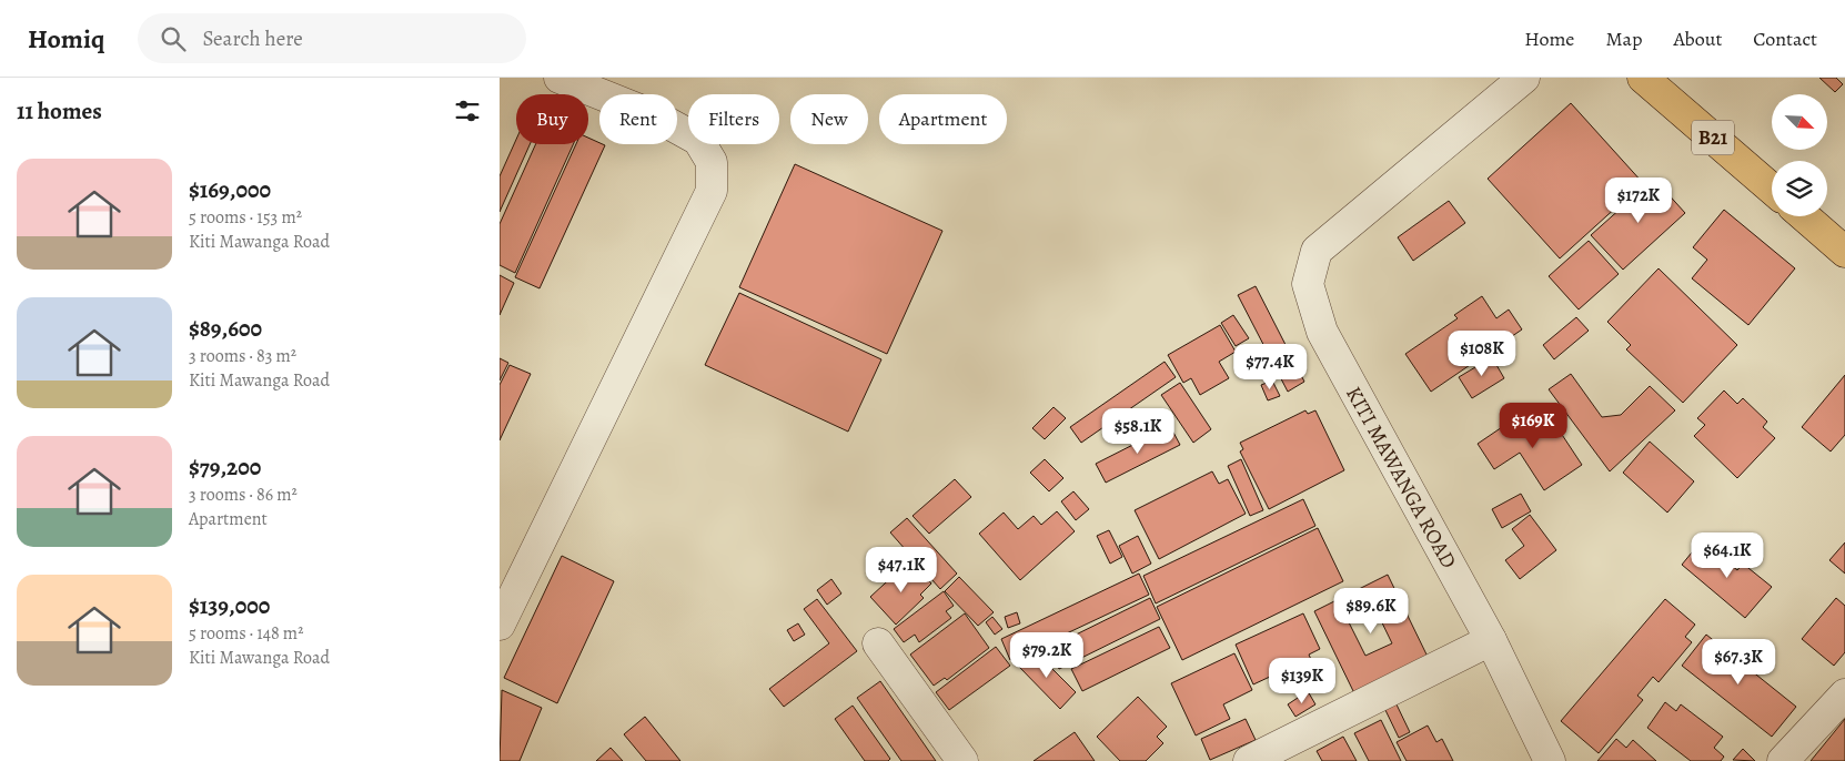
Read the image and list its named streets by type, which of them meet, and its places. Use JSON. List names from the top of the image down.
{
  "streets": {
    "highway": ["B21"],
    "street": ["KITI MAWANGA ROAD"]
  },
  "north": "bottom right",
  "page": {
    "header": "Homiq",
    "search": "Search here",
    "nav": [
      "Home",
      "Map",
      "About",
      "Contact"
    ],
    "heading": "11 homes",
    "chip": [
      "Buy",
      "Rent",
      "Filters",
      "New",
      "Apartment"
    ],
    "list": [
      {
        "name": "$169,000",
        "note": "5 rooms · 153 m² · Kiti Mawanga Road"
      },
      {
        "name": "$89,600",
        "note": "3 rooms · 83 m² · Kiti Mawanga Road"
      },
      {
        "name": "$79,200",
        "note": "3 rooms · 86 m² · Apartment"
      },
      {
        "name": "$139,000",
        "note": "5 rooms · 148 m² · Kiti Mawanga Road"
      }
    ],
    "price": [
      "$172K",
      "$108K",
      "$77.4K",
      "$169K",
      "$58.1K",
      "$64.1K",
      "$47.1K",
      "$89.6K",
      "$79.2K",
      "$67.3K",
      "$139K"
    ]
  }
}
